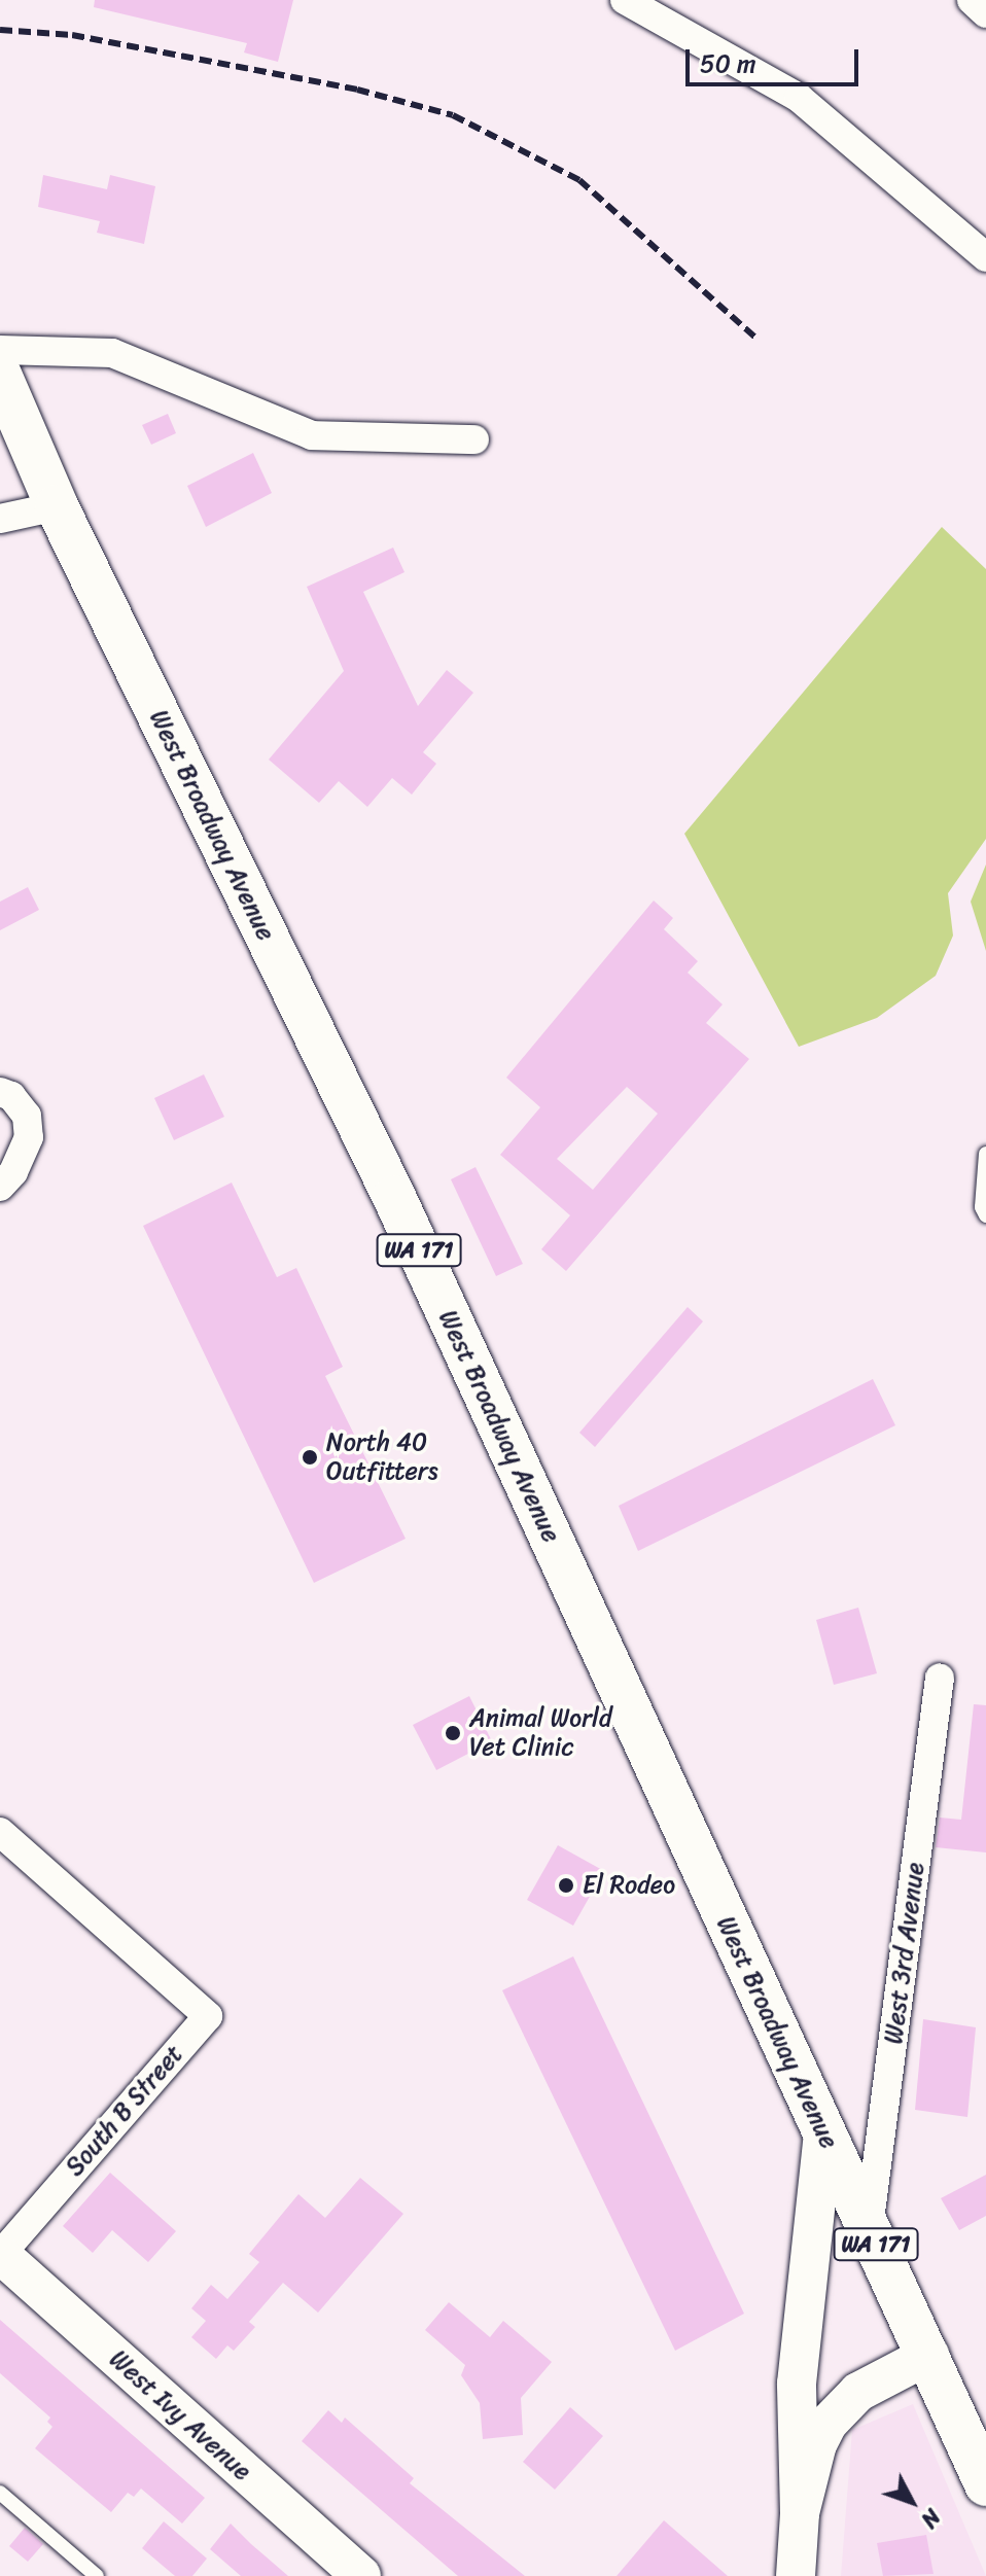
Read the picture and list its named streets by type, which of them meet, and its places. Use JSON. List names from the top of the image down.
{
  "streets": {
    "main road": ["West Broadway Avenue", "WA 171", "West Ivy Avenue"],
    "street": ["West 3rd Avenue", "South B Street"]
  },
  "crossings": [
    ["West Broadway Avenue", "West 3rd Avenue"],
    ["South B Street", "West Ivy Avenue"]
  ],
  "places": ["North 40 Outfitters", "Animal World Vet Clinic", "El Rodeo"],
  "scale_bar": "50 m",
  "north": "bottom right"
}
